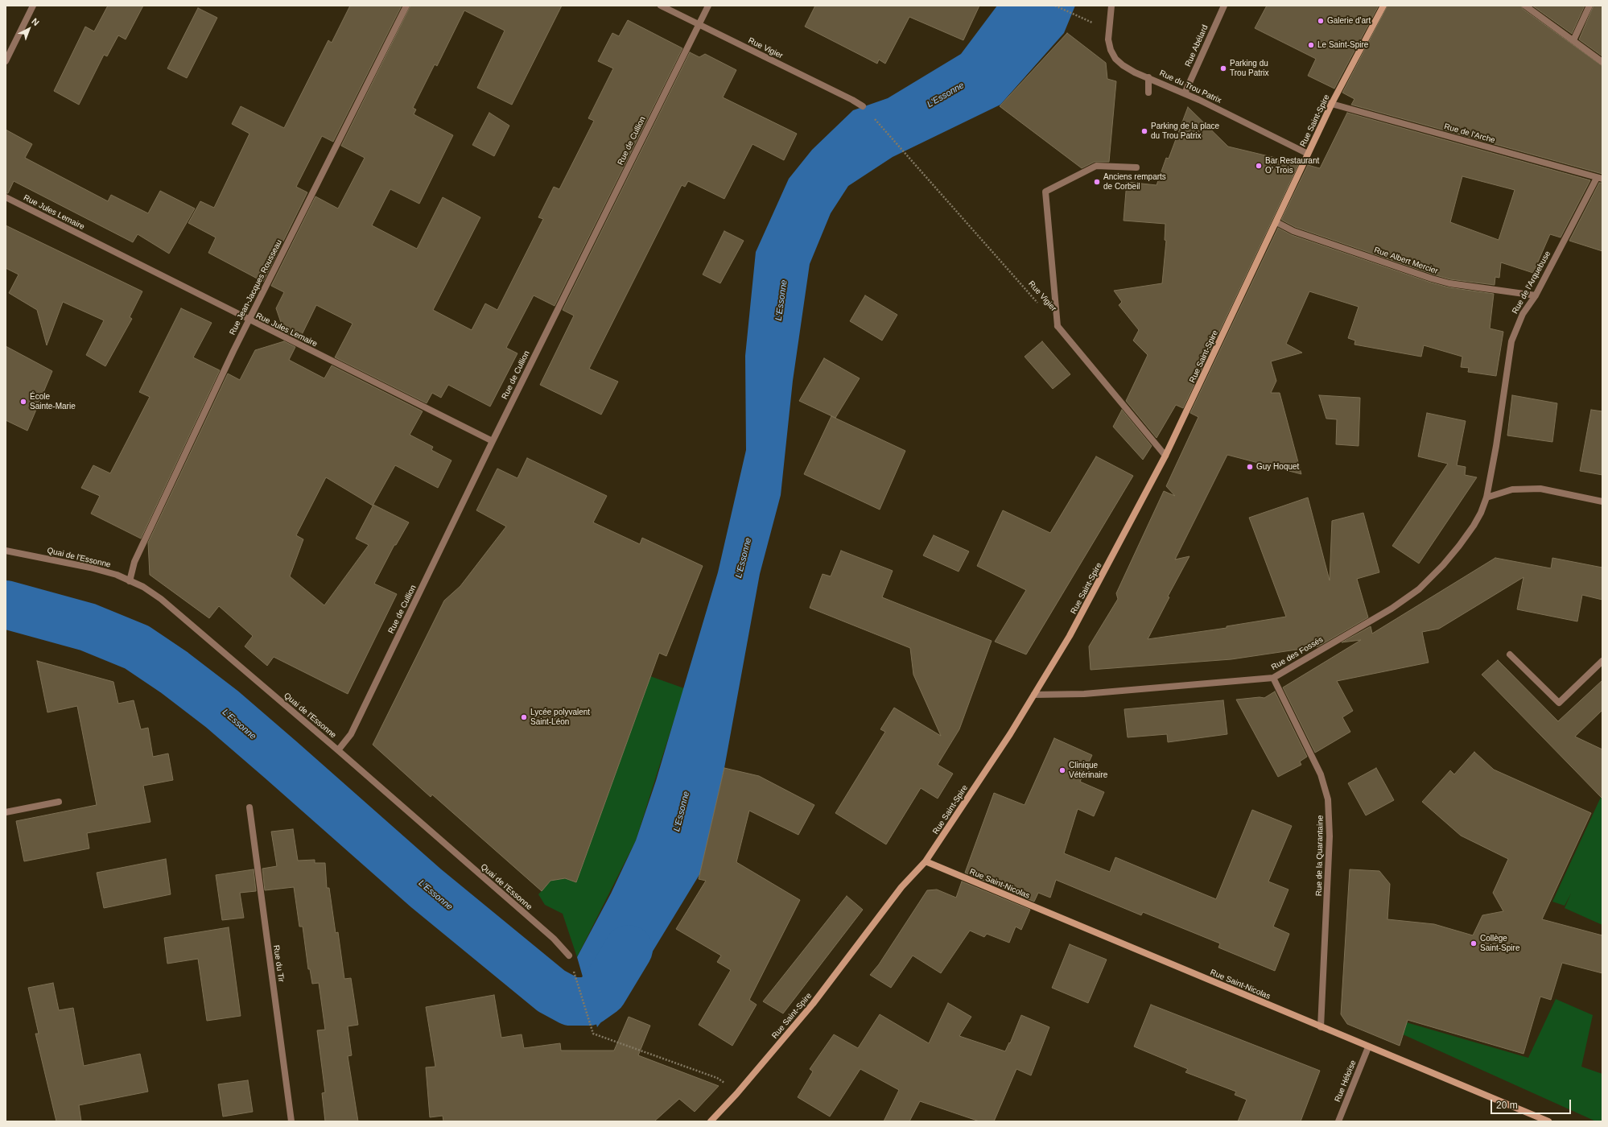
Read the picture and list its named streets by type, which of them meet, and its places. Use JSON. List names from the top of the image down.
{
  "streets": {
    "street": [
      "Rue Abélard",
      "Rue Vigier",
      "Rue du Trou Patrix",
      "Rue Saint-Spire",
      "Rue de l'Arche",
      "Rue de Cullion",
      "Rue Jules Lemaire",
      "Rue Albert Mercier",
      "Rue de l'Arquebuse",
      "Rue Jean-Jacques Rousseau",
      "Quai de l'Essonne",
      "Rue des Fossés",
      "Rue de la Quarantaine",
      "Rue Saint-Nicolas",
      "Rue du Tir",
      "Rue Héloïse"
    ]
  },
  "crossings": [
    ["Rue Abélard", "Rue du Trou Patrix"],
    ["Rue Vigier", "Rue de Cullion"],
    ["Rue du Trou Patrix", "Rue Saint-Spire"],
    ["Rue Saint-Spire", "Rue de l'Arche"],
    ["Rue Saint-Spire", "Rue Albert Mercier"],
    ["Rue Saint-Spire", "Rue des Fossés"],
    ["Rue Saint-Spire", "Rue Saint-Nicolas"],
    ["Rue de l'Arche", "Rue de l'Arquebuse"],
    ["Rue de Cullion", "Rue Jules Lemaire"],
    ["Rue de Cullion", "Quai de l'Essonne"],
    ["Rue Jules Lemaire", "Rue Jean-Jacques Rousseau"],
    ["Rue Albert Mercier", "Rue de l'Arquebuse"],
    ["Rue de l'Arquebuse", "Rue des Fossés"],
    ["Rue Jean-Jacques Rousseau", "Quai de l'Essonne"],
    ["Rue des Fossés", "Rue de la Quarantaine"],
    ["Rue de la Quarantaine", "Rue Saint-Nicolas"],
    ["Rue Saint-Nicolas", "Rue Héloïse"]
  ],
  "water": ["L'Essonne"],
  "places": [
    "Galerie d'art",
    "Le Saint-Spire",
    "Parking du Trou Patrix",
    "Parking de la place du Trou Patrix",
    "Bar Restaurant O’ Trois",
    "Anciens remparts de Corbeil",
    "École Sainte-Marie",
    "Guy Hoquet",
    "Lycée polyvalent Saint-Léon",
    "Clinique Vétérinaire",
    "Collège Saint-Spire"
  ],
  "scale_bar": "20 m",
  "north": "top right"
}
